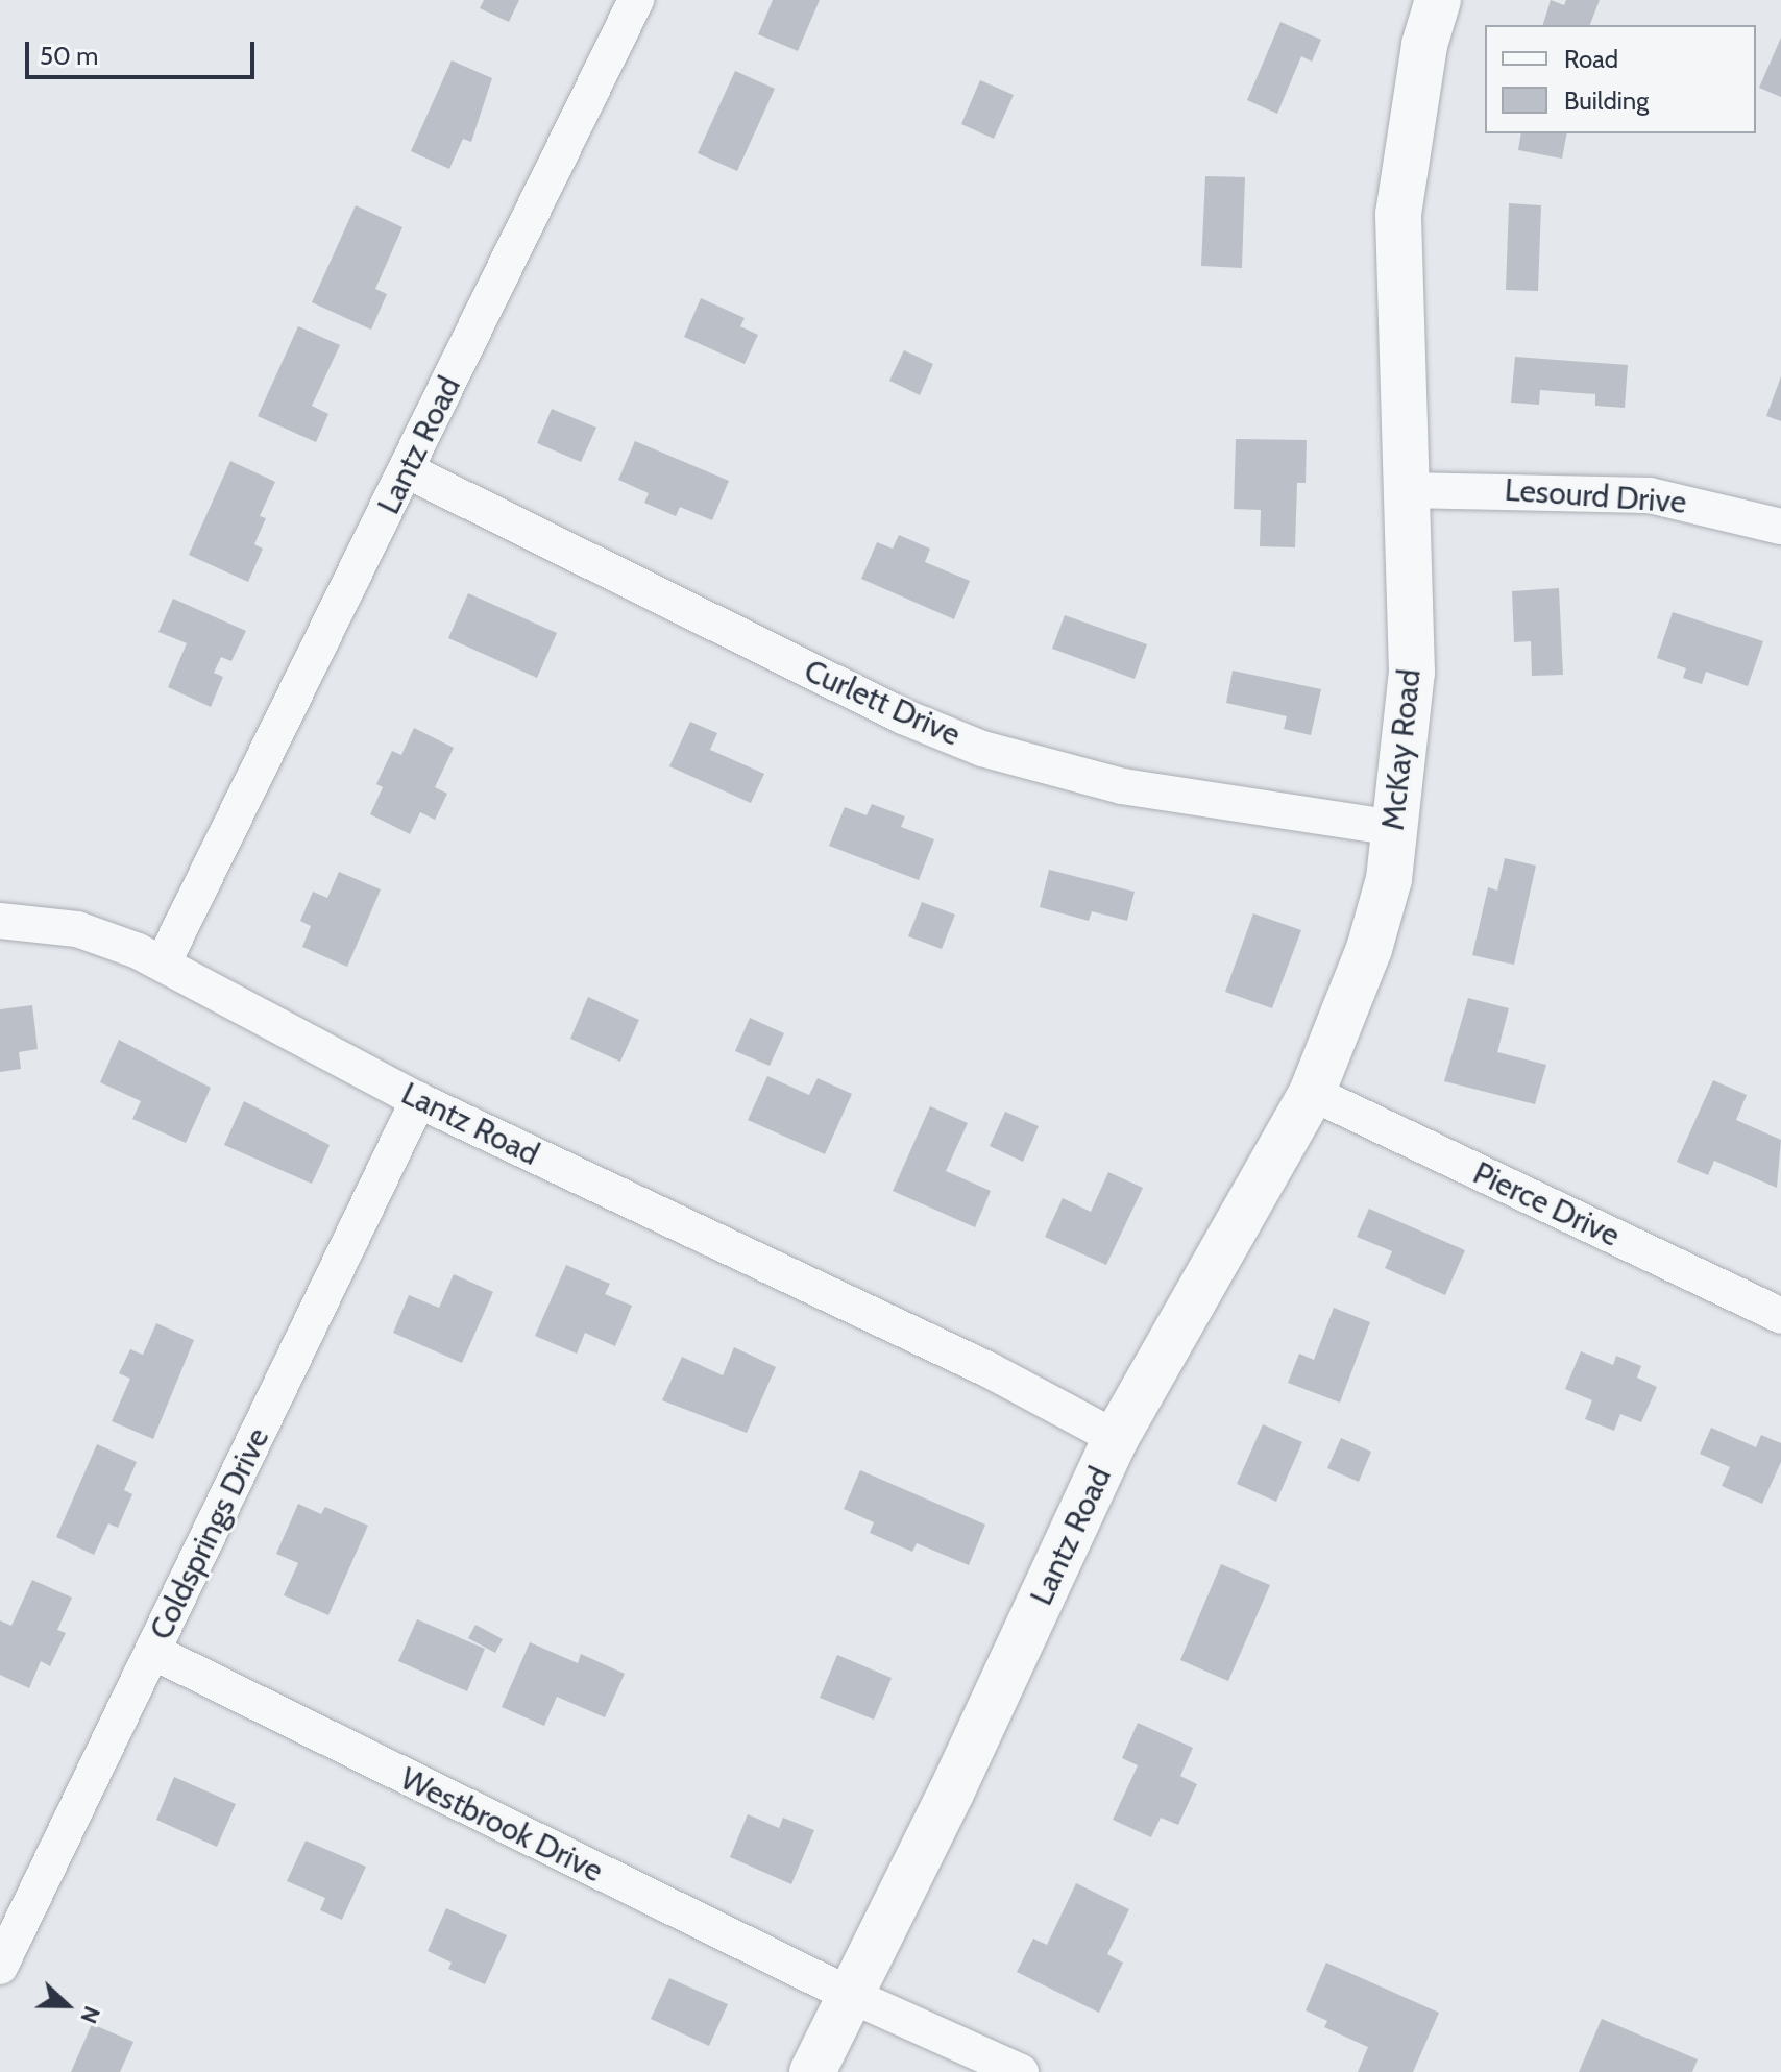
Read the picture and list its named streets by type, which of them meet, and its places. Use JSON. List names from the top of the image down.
{
  "streets": {
    "street": [
      "Lantz Road",
      "Lesourd Drive",
      "Curlett Drive",
      "McKay Road",
      "Pierce Drive",
      "Coldsprings Drive",
      "Westbrook Drive"
    ]
  },
  "crossings": [
    ["Lantz Road", "Curlett Drive"],
    ["Lantz Road", "McKay Road"],
    ["Lantz Road", "Coldsprings Drive"],
    ["Lantz Road", "Westbrook Drive"],
    ["Lesourd Drive", "McKay Road"],
    ["Curlett Drive", "McKay Road"],
    ["McKay Road", "Pierce Drive"],
    ["Coldsprings Drive", "Westbrook Drive"]
  ],
  "legend": ["Road", "Building"],
  "scale_bar": "50 m",
  "north": "right"
}
